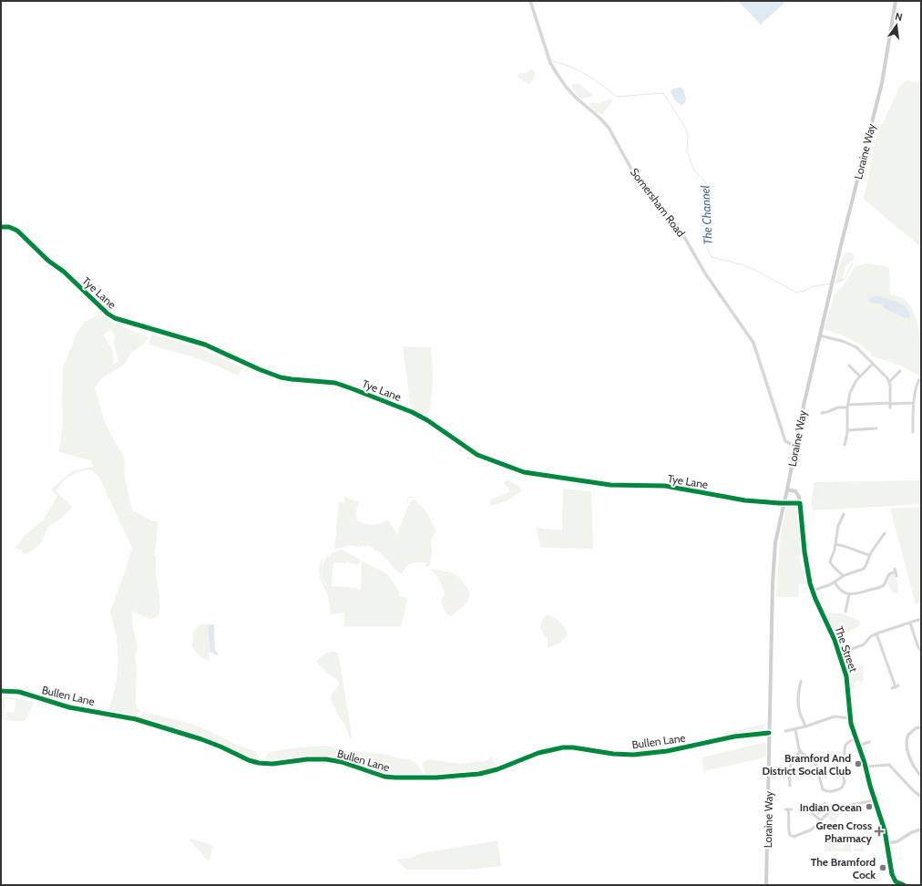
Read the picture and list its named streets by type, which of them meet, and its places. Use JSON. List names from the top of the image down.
{
  "streets": {
    "main road": ["Loraine Way", "The Street"],
    "street": ["Somersham Road", "Tye Lane", "Bullen Lane"]
  },
  "crossings": [
    ["Loraine Way", "Somersham Road"],
    ["Loraine Way", "Tye Lane"],
    ["Loraine Way", "The Street"],
    ["Loraine Way", "Bullen Lane"]
  ],
  "water": ["The Channel"],
  "places": {
    "other": ["Bramford And District Social Club", "Indian Ocean", "The Bramford Cock"],
    "health": ["Green Cross Pharmacy"]
  },
  "north": "top"
}
